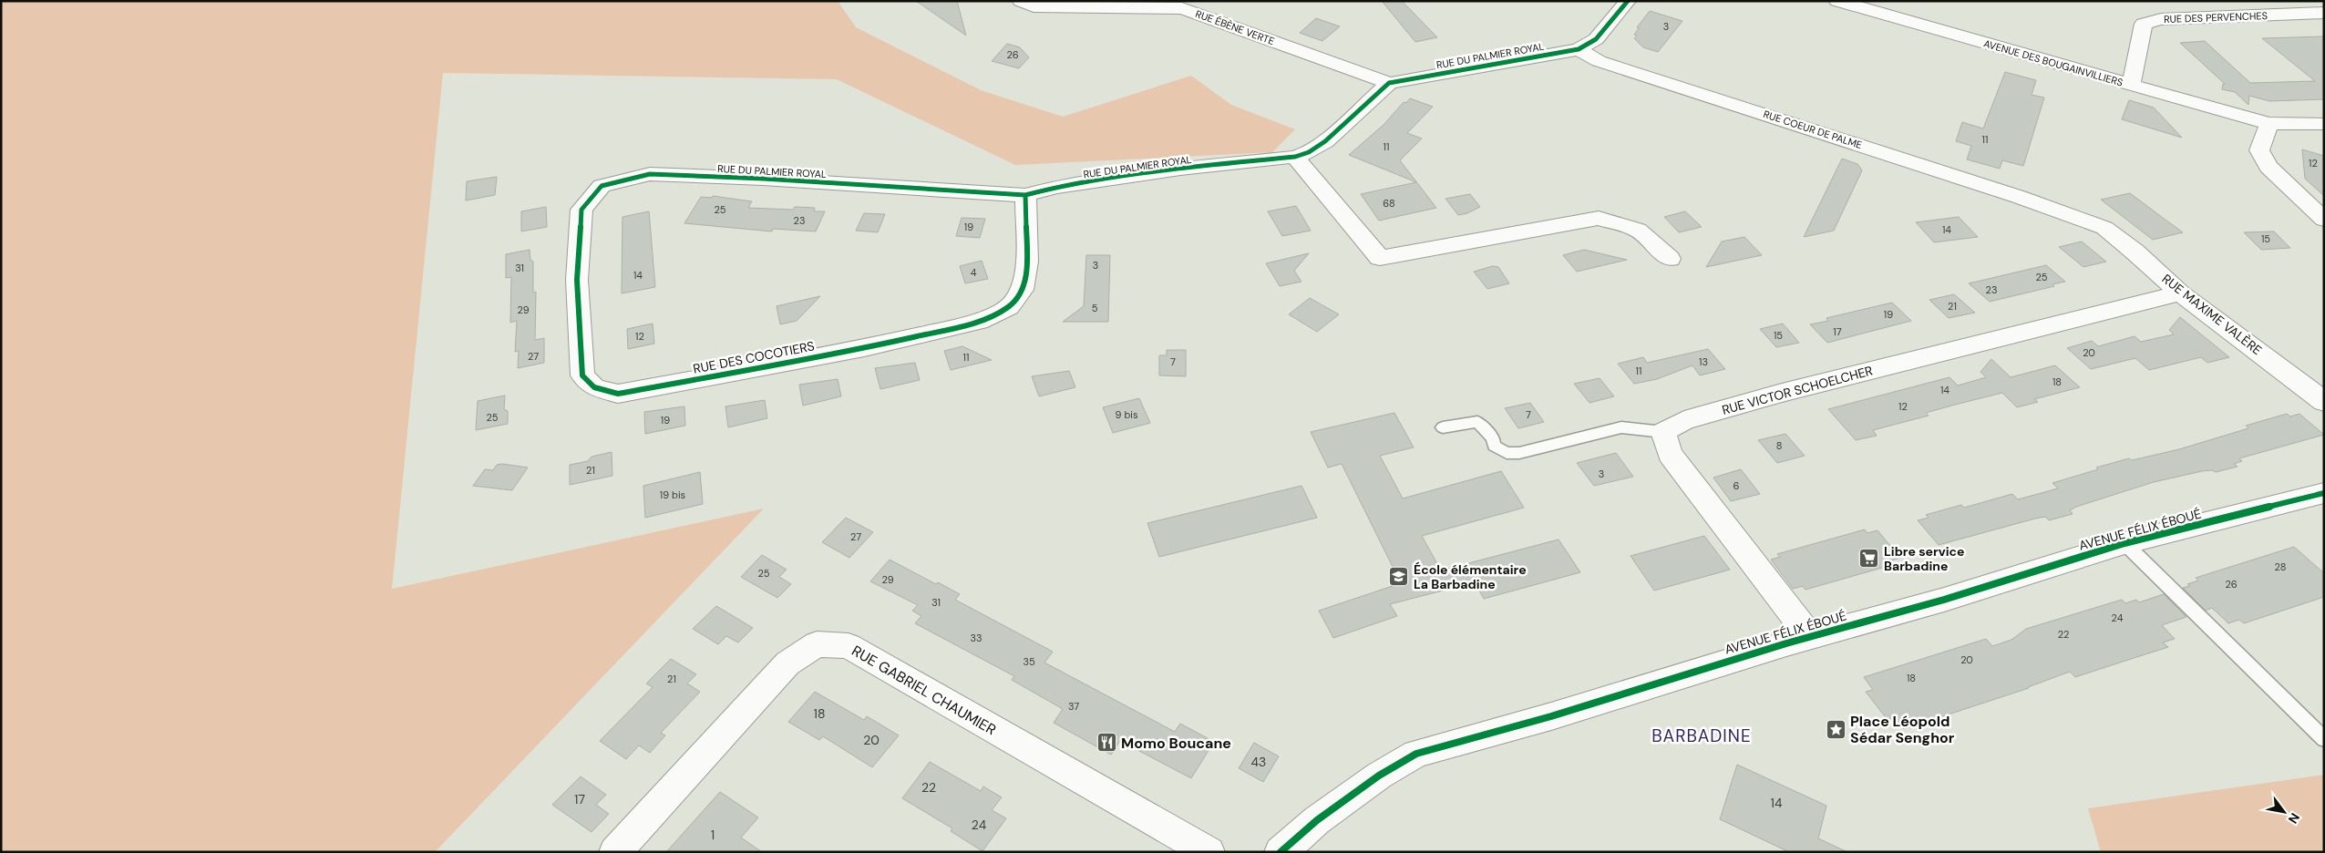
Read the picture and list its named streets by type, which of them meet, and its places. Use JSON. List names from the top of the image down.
{
  "streets": {
    "street": [
      "RUE DES PERVENCHES",
      "RUE ÉBÈNE VERTE",
      "RUE DU PALMIER ROYAL",
      "AVENUE DES BOUGAINVILLIERS",
      "RUE COEUR DE PALME",
      "RUE MAXIME VALÈRE",
      "RUE DES COCOTIERS",
      "RUE VICTOR SCHOELCHER",
      "AVENUE FÉLIX ÉBOUÉ",
      "RUE GABRIEL CHAUMIER"
    ]
  },
  "crossings": [
    ["RUE DES PERVENCHES", "AVENUE DES BOUGAINVILLIERS"],
    ["RUE ÉBÈNE VERTE", "RUE DU PALMIER ROYAL"],
    ["RUE DU PALMIER ROYAL", "RUE COEUR DE PALME"],
    ["RUE DU PALMIER ROYAL", "RUE DES COCOTIERS"],
    ["RUE COEUR DE PALME", "RUE MAXIME VALÈRE"],
    ["RUE MAXIME VALÈRE", "RUE VICTOR SCHOELCHER"]
  ],
  "districts": ["BARBADINE"],
  "places": {
    "supermarket": ["Libre service Barbadine"],
    "school or university": ["École élémentaire La Barbadine"],
    "place": ["Place Léopold Sédar Senghor"],
    "restaurant": ["Momo Boucane"]
  },
  "house_numbers": [
    "3",
    "26",
    "11",
    "11",
    "12",
    "68",
    "25",
    "23",
    "19",
    "14",
    "15",
    "3",
    "31",
    "4",
    "14",
    "25",
    "23",
    "21",
    "5",
    "29",
    "19",
    "17",
    "15",
    "12",
    "20",
    "27",
    "11",
    "7",
    "13",
    "11",
    "18",
    "14",
    "12",
    "9 bis",
    "7",
    "25",
    "19",
    "8",
    "21",
    "3",
    "6",
    "19 bis",
    "27",
    "28",
    "25",
    "29",
    "26",
    "31",
    "24",
    "22",
    "33",
    "20",
    "35",
    "18",
    "21",
    "37",
    "18",
    "20",
    "43",
    "22",
    "17",
    "14",
    "24",
    "1"
  ],
  "north": "bottom right"
}
